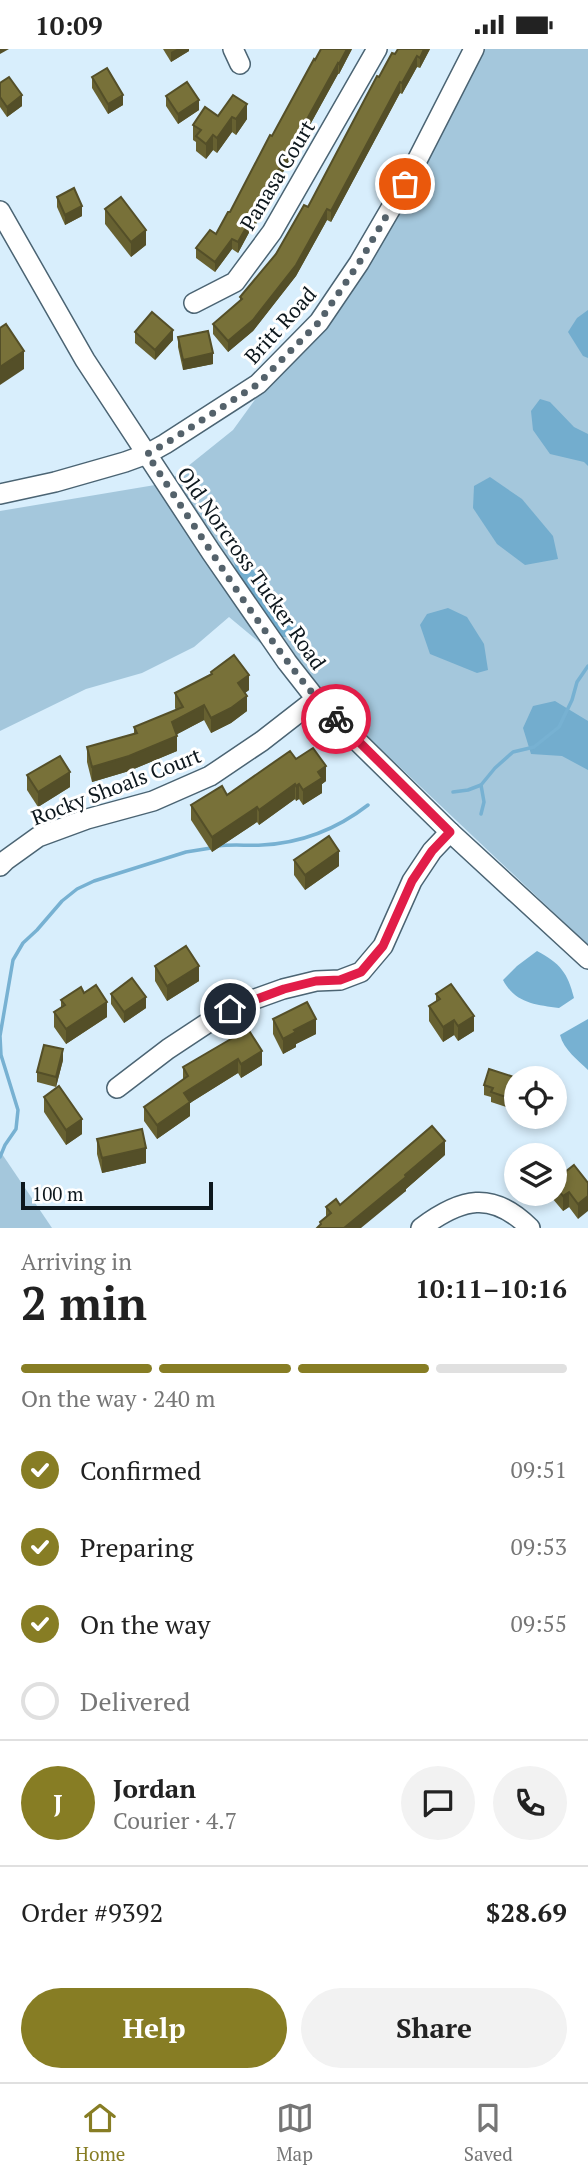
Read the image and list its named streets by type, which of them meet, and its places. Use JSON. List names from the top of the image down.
{
  "streets": {
    "street": [
      "Panasa Court",
      "Britt Road",
      "Old Norcross Tucker Road",
      "Rocky Shoals Court"
    ]
  },
  "crossings": [
    ["Britt Road", "Old Norcross Tucker Road"],
    ["Old Norcross Tucker Road", "Rocky Shoals Court"]
  ],
  "scale_bar": "100 m",
  "page": {
    "status": "10:09",
    "scale": "100 m",
    "heading": ["2 min", "Arriving in", "10:11–10:16"],
    "panel": [
      "Jordan",
      "Courier · 4.7",
      "Order #9392",
      "$28.69"
    ],
    "bar": "On the way · 240 m",
    "list": [
      ["Confirmed", "09:51"],
      ["Preparing", "09:53"],
      ["On the way", "09:55"],
      "Delivered"
    ],
    "round": "J",
    "buttons": ["Help", "Share"],
    "tabs": ["Home", "Map", "Saved"]
  }
}
